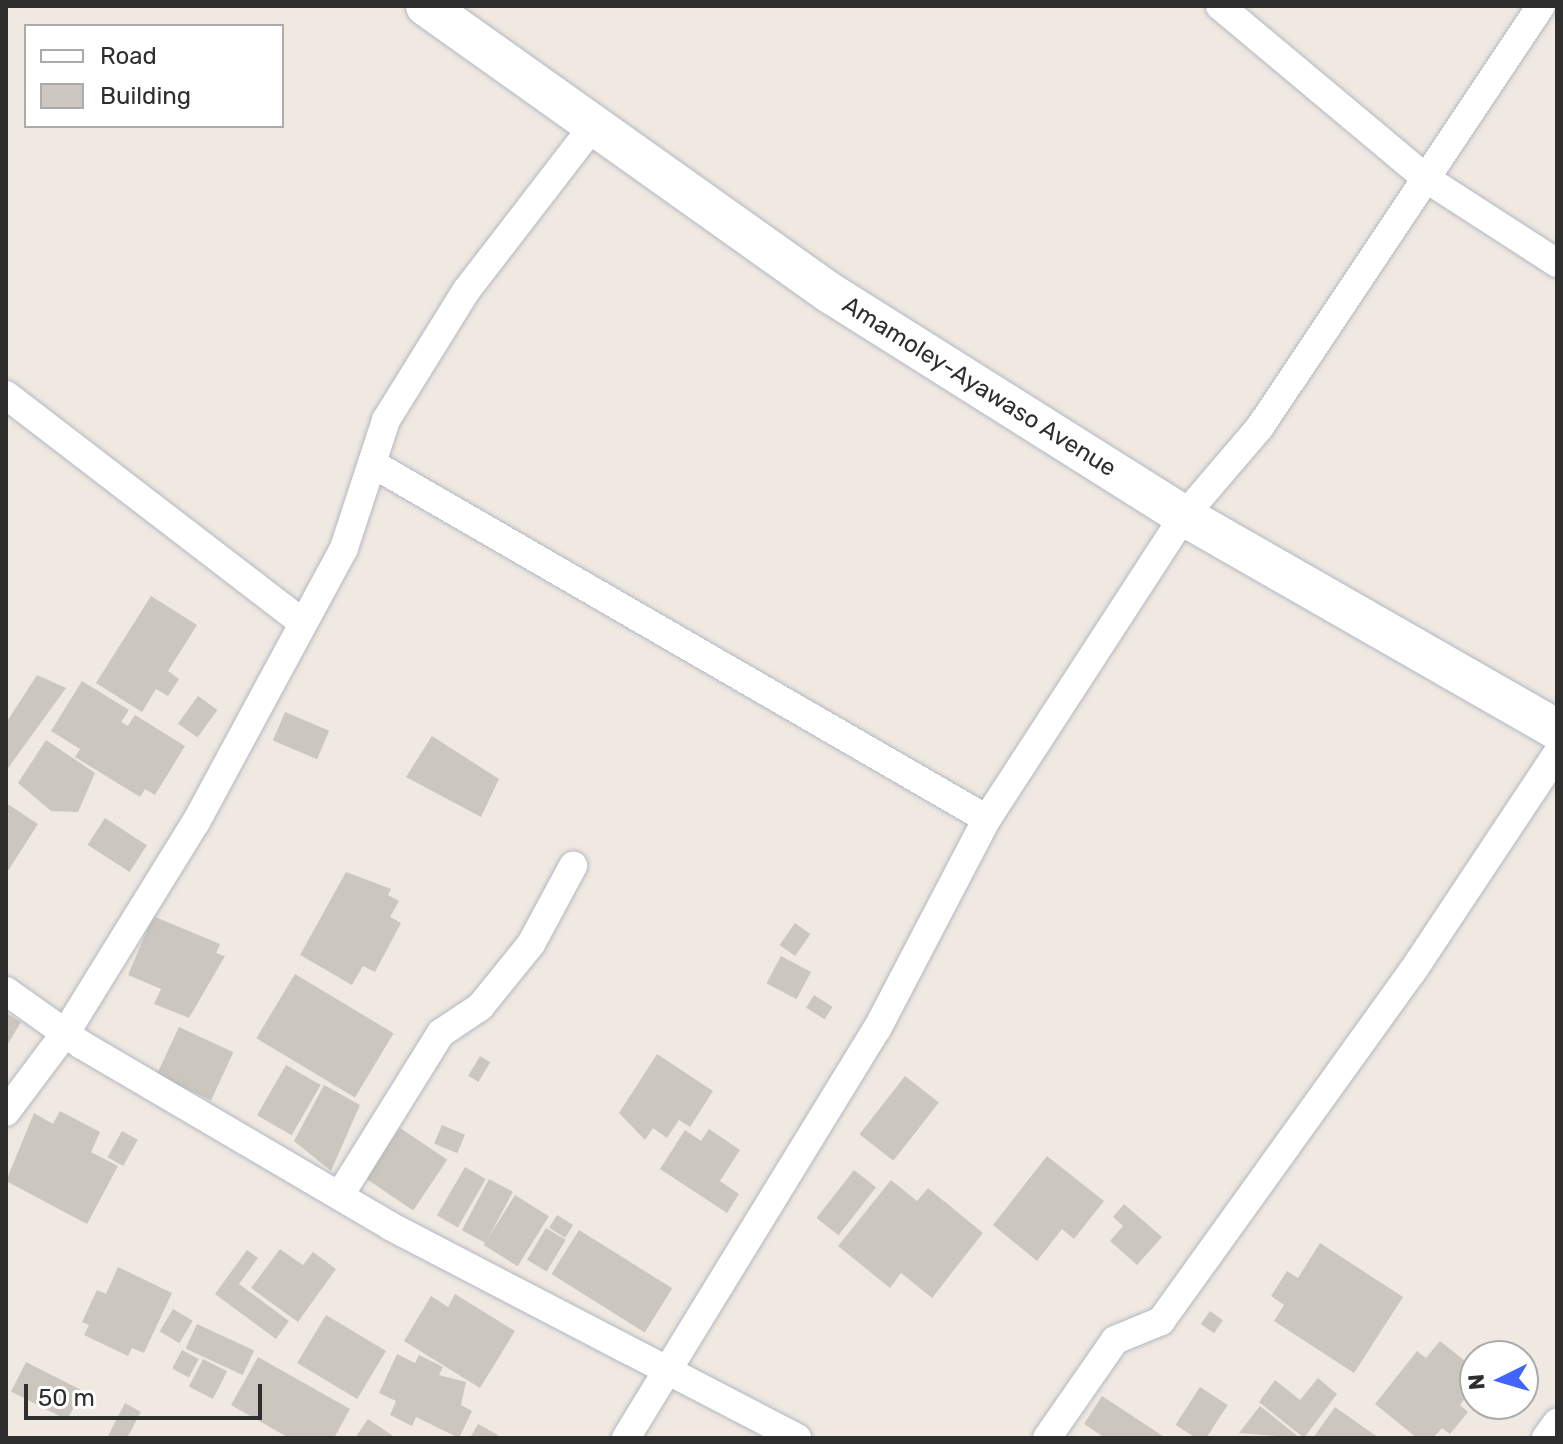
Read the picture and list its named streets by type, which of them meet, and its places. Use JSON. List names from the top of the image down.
{
  "streets": {
    "street": ["Amamoley-Ayawaso Avenue"]
  },
  "legend": ["Road", "Building"],
  "scale_bar": "50 m",
  "north": "left"
}
